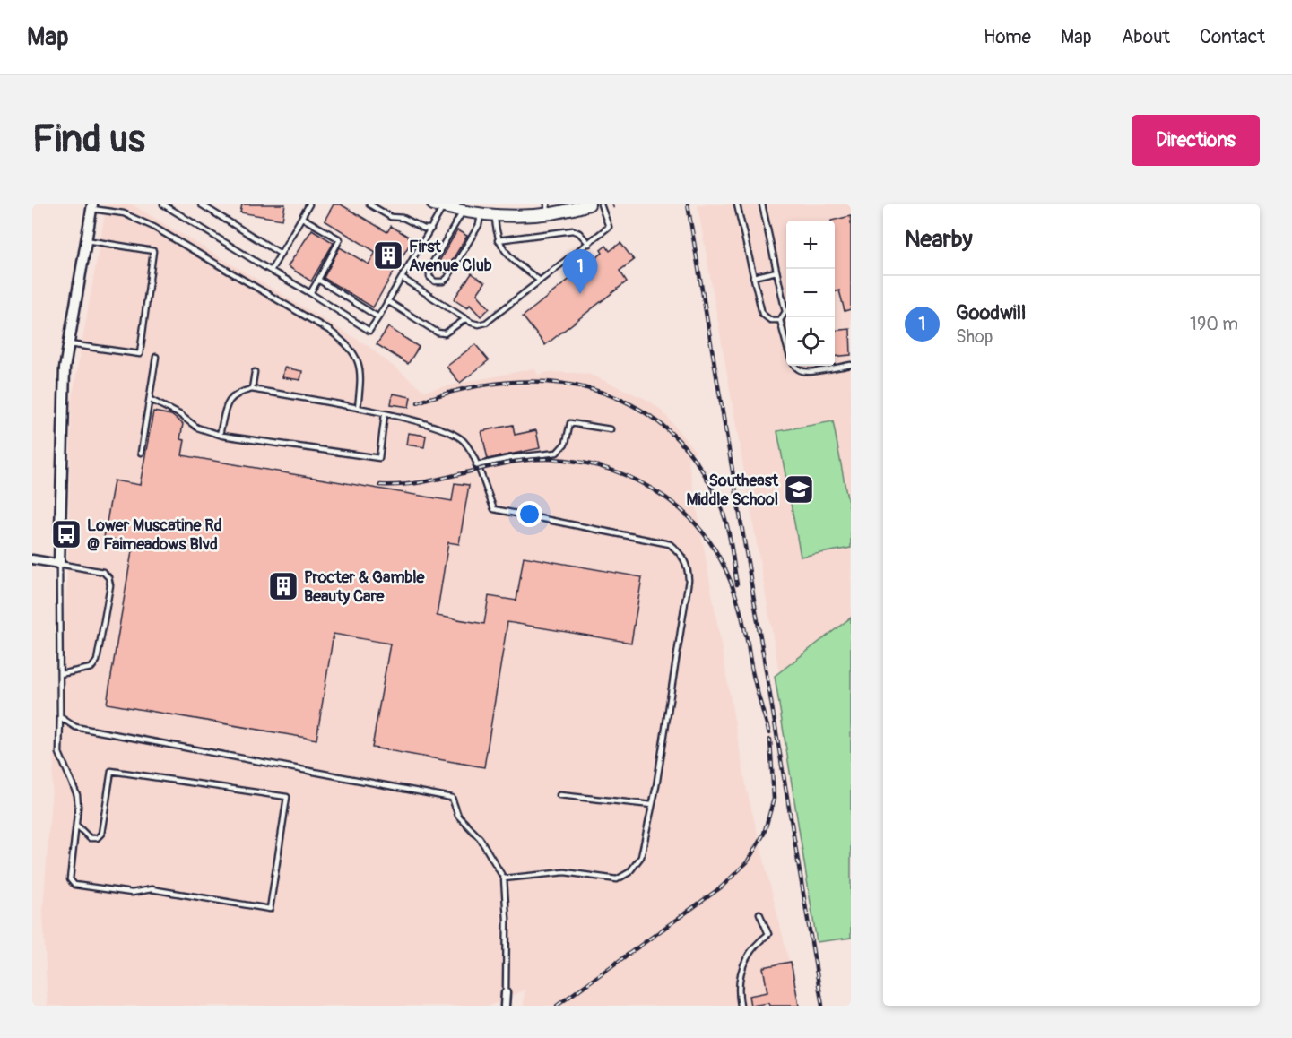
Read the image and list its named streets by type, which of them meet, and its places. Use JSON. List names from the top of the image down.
{
  "places": {
    "building": ["First Avenue Club", "Procter & Gamble Beauty Care"],
    "school or university": ["Southeast Middle School"],
    "bus stop": ["Lower Muscatine Rd @ Faimeadows Blvd"]
  },
  "page": {
    "header": "Map",
    "nav": [
      "Home",
      "Map",
      "About",
      "Contact"
    ],
    "buttons": "Directions",
    "title": "Find us",
    "heading": "Nearby",
    "map_buttons": ["+", "−"],
    "pins": "1",
    "list": [
      {
        "mark": "1",
        "name": "Goodwill",
        "note": "Shop",
        "value": "190 m"
      }
    ]
  }
}
